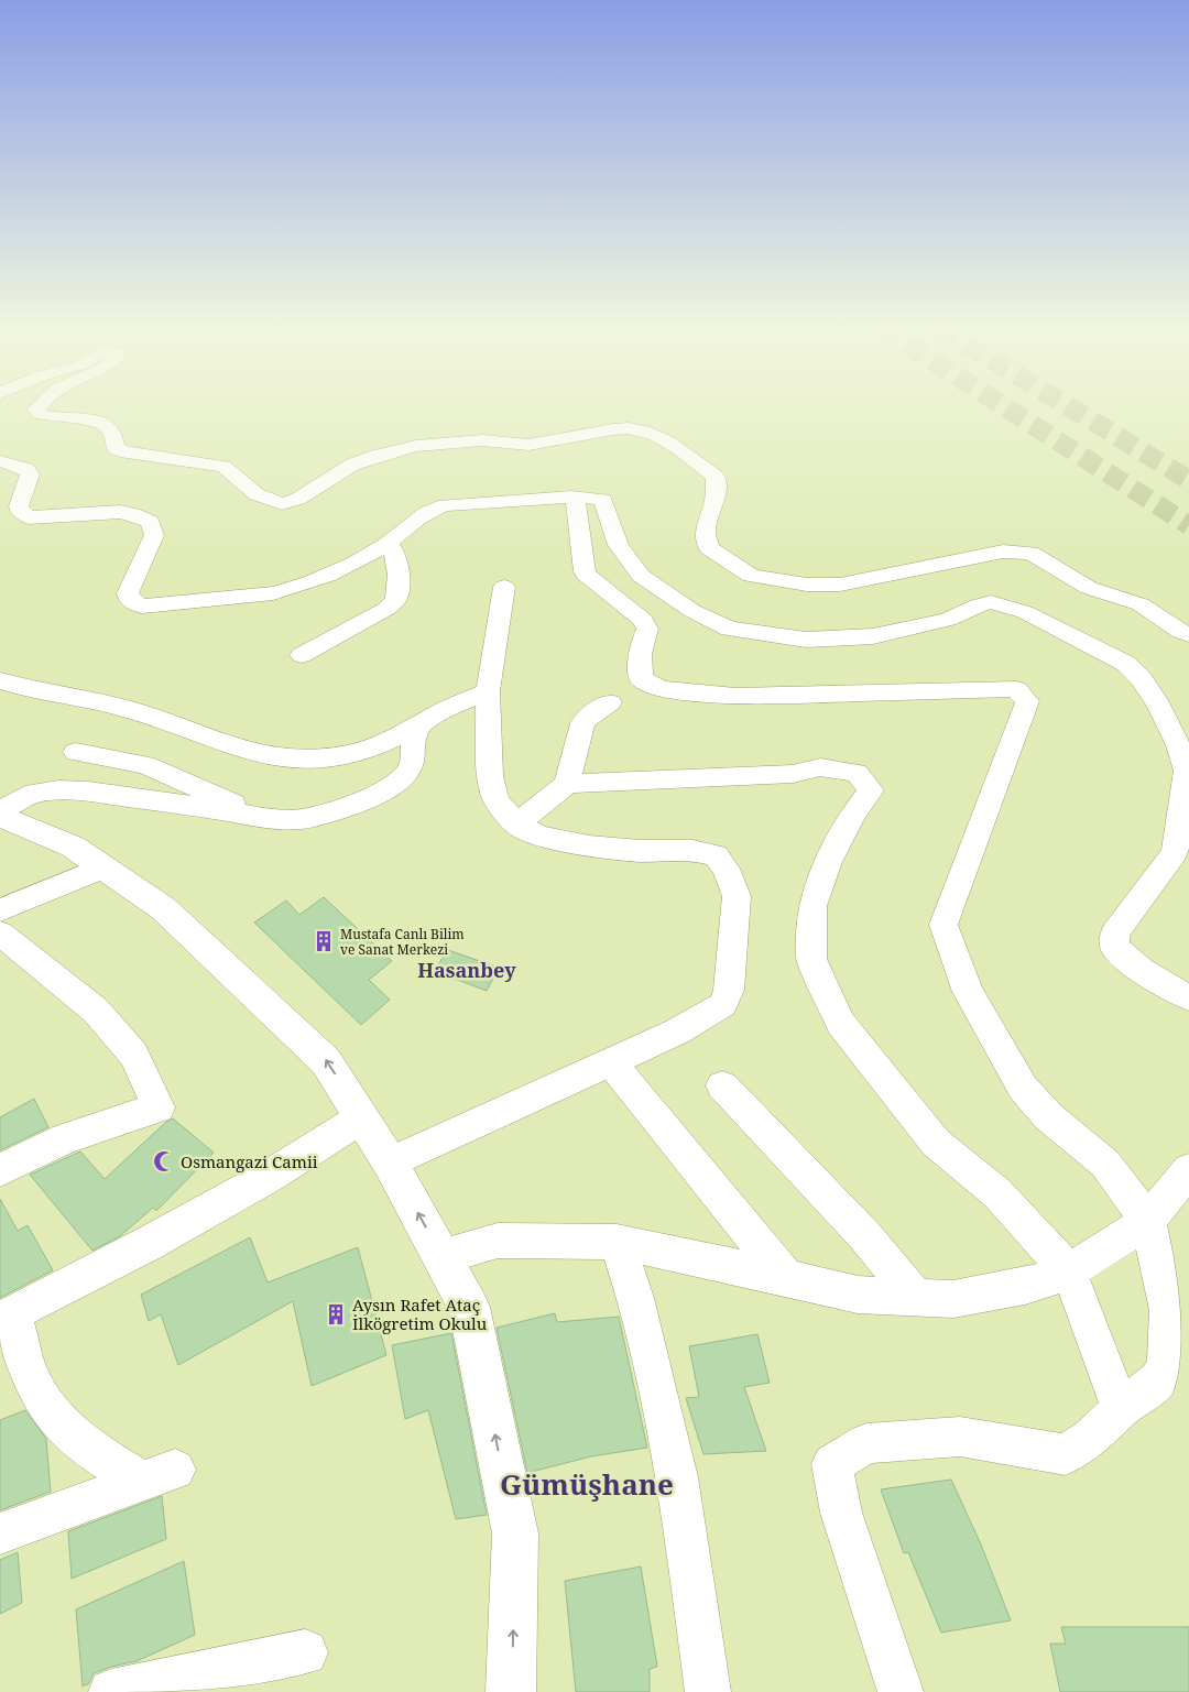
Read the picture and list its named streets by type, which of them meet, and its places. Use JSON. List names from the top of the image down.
{
  "districts": ["Hasanbey", "Gümüşhane"],
  "places": {
    "building": ["Mustafa Canlı Bilim ve Sanat Merkezi", "Aysın Rafet Ataç İlkögretim Okulu"],
    "mosque": ["Osmangazi Camii"]
  }
}
